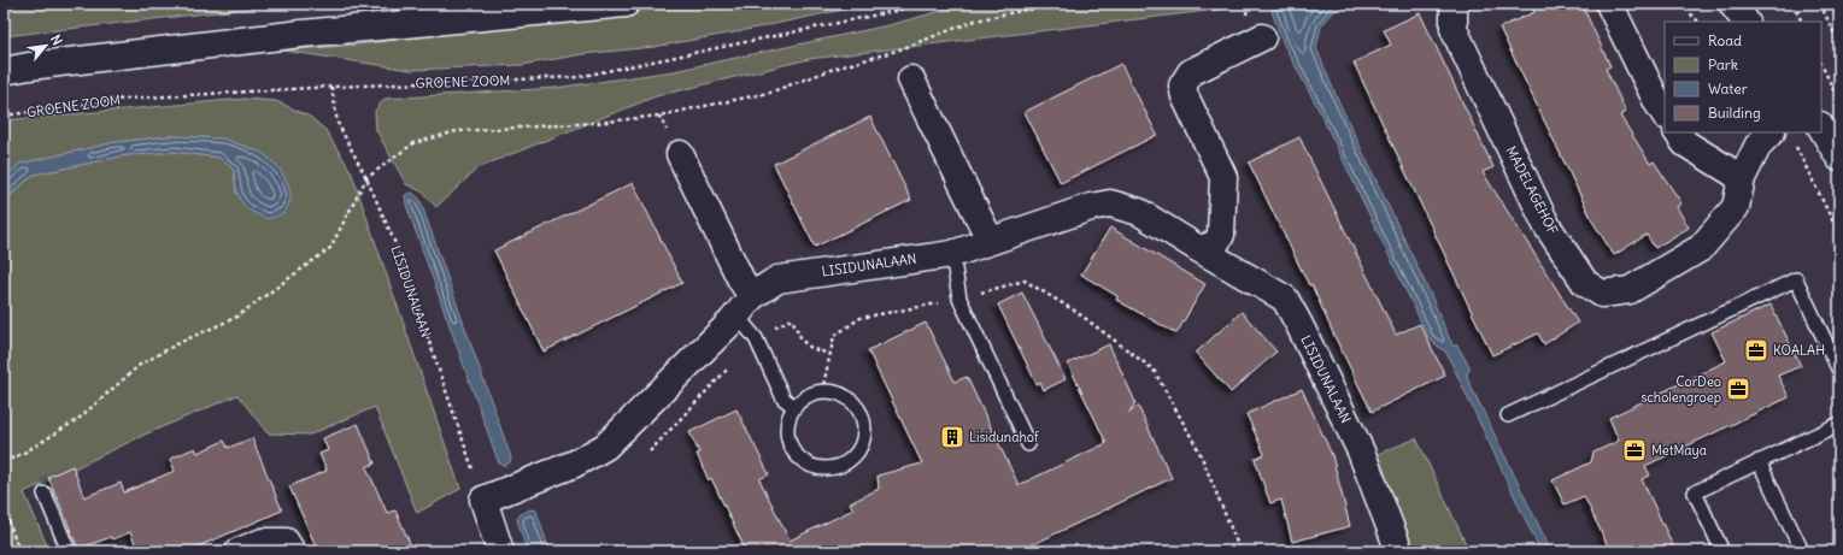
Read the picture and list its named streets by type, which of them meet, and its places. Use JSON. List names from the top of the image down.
{
  "streets": {
    "street": ["MADELAGEHOF", "LISIDUNALAAN"],
    "path": ["GROENE ZOOM"]
  },
  "crossings": [
    ["GROENE ZOOM", "LISIDUNALAAN"]
  ],
  "places": {
    "office": ["KOALAH", "CorDeo scholengroep", "MetMaya"],
    "building": ["Lisidunahof"]
  },
  "legend": [
    "Road",
    "Park",
    "Water",
    "Building"
  ],
  "north": "top right"
}
